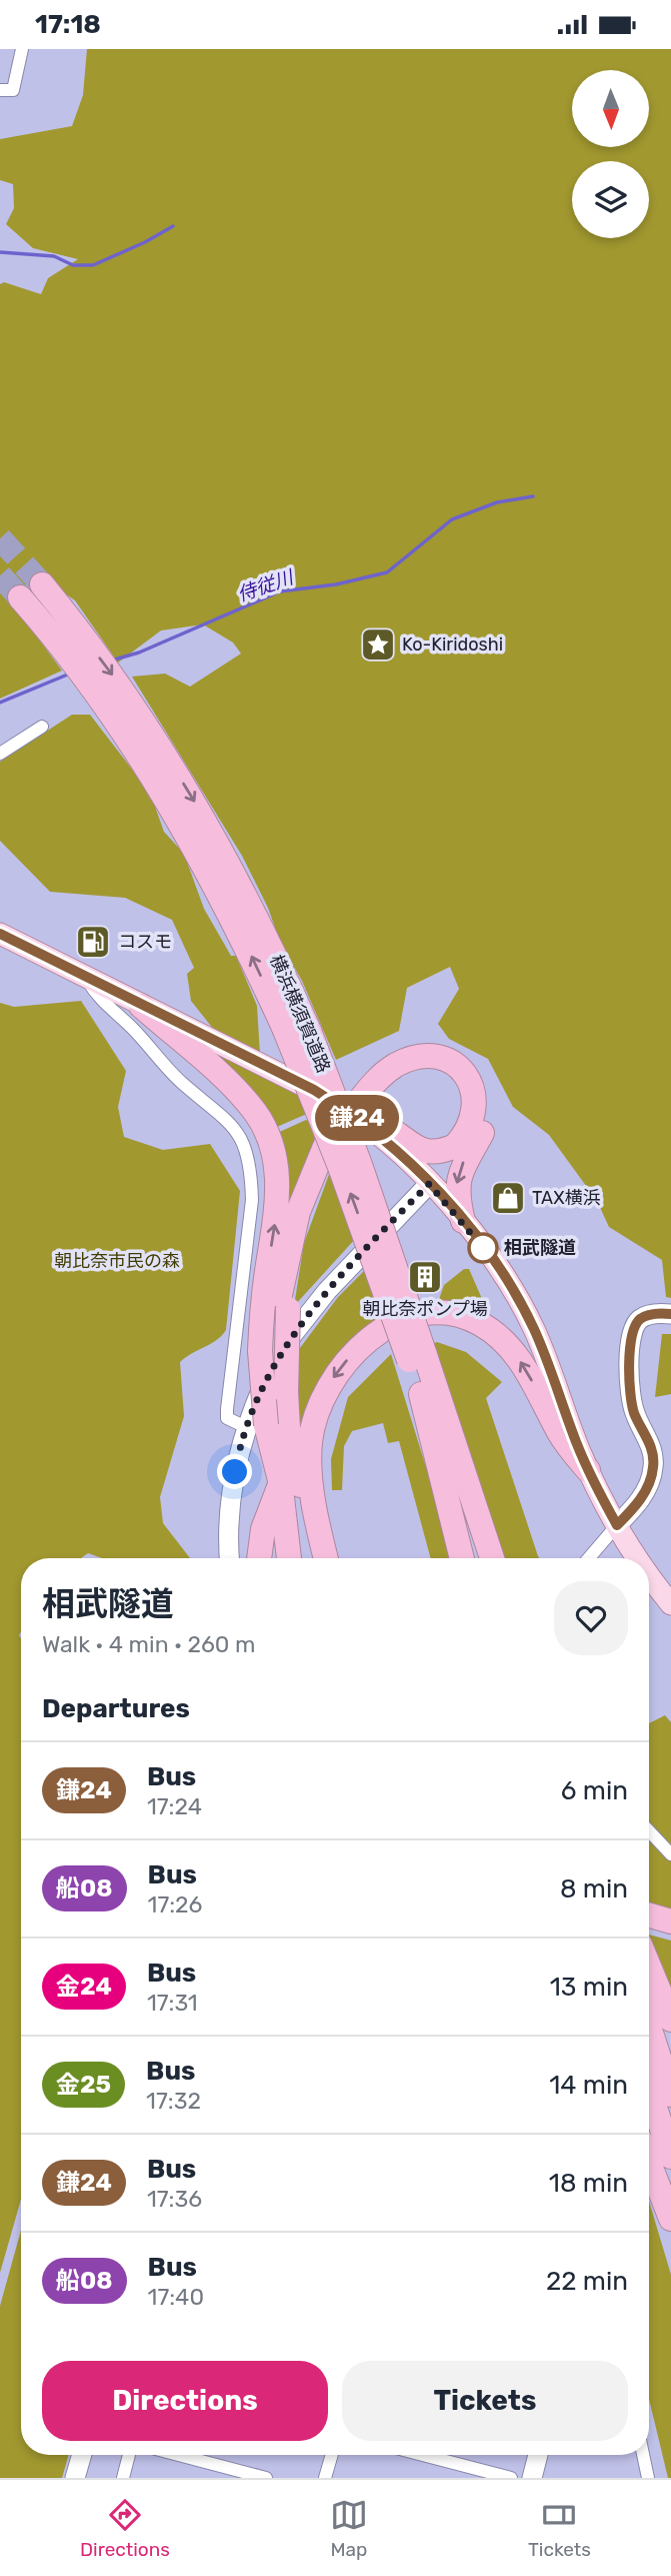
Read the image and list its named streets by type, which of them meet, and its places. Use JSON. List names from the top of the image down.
{
  "streets": {
    "highway": ["横浜横須賀道路"]
  },
  "water": ["侍従川"],
  "parks": ["朝比奈市民の森"],
  "places": {
    "place": ["Ko-Kiridoshi"],
    "fuel station": ["コスモ"],
    "shop": ["TAX横浜"],
    "other": ["相武隧道"],
    "building": ["朝比奈ポンプ場"]
  },
  "lines": ["bus line 鎌24"],
  "north": "bottom",
  "page": {
    "status": "17:18",
    "on_map": "鎌24",
    "heading": [
      ["相武隧道", "Walk · 4 min · 260 m"],
      "Departures"
    ],
    "list": [
      {
        "mark": "鎌24",
        "name": "Bus",
        "note": "17:24",
        "value": "6 min"
      },
      {
        "mark": "船08",
        "name": "Bus",
        "note": "17:26",
        "value": "8 min"
      },
      {
        "mark": "金24",
        "name": "Bus",
        "note": "17:31",
        "value": "13 min"
      },
      {
        "mark": "金25",
        "name": "Bus",
        "note": "17:32",
        "value": "14 min"
      },
      {
        "mark": "鎌24",
        "name": "Bus",
        "note": "17:36",
        "value": "18 min"
      },
      {
        "mark": "船08",
        "name": "Bus",
        "note": "17:40",
        "value": "22 min"
      }
    ],
    "buttons": ["Directions", "Tickets"],
    "tabs": ["Directions", "Map", "Tickets"]
  }
}
